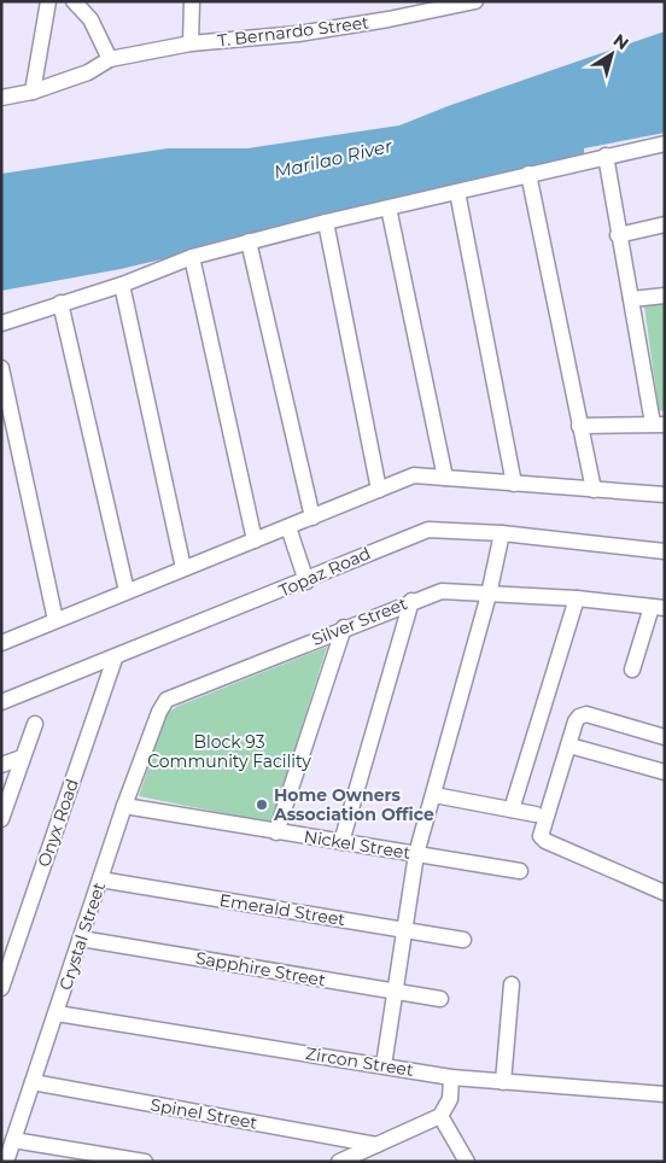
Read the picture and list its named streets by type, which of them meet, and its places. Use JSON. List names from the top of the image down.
{
  "streets": {
    "street": [
      "T. Bernardo Street",
      "Topaz Road",
      "Silver Street",
      "Onyx Road",
      "Nickel Street",
      "Emerald Street",
      "Crystal Street",
      "Sapphire Street",
      "Zircon Street",
      "Spinel Street"
    ]
  },
  "crossings": [
    ["Topaz Road", "Onyx Road"],
    ["Silver Street", "Crystal Street"],
    ["Nickel Street", "Crystal Street"],
    ["Emerald Street", "Crystal Street"],
    ["Crystal Street", "Sapphire Street"],
    ["Crystal Street", "Zircon Street"],
    ["Crystal Street", "Spinel Street"]
  ],
  "water": ["Marilao River"],
  "parks": ["Block 93 Community Facility"],
  "places": ["Home Owners Association Office"],
  "north": "top right"
}
